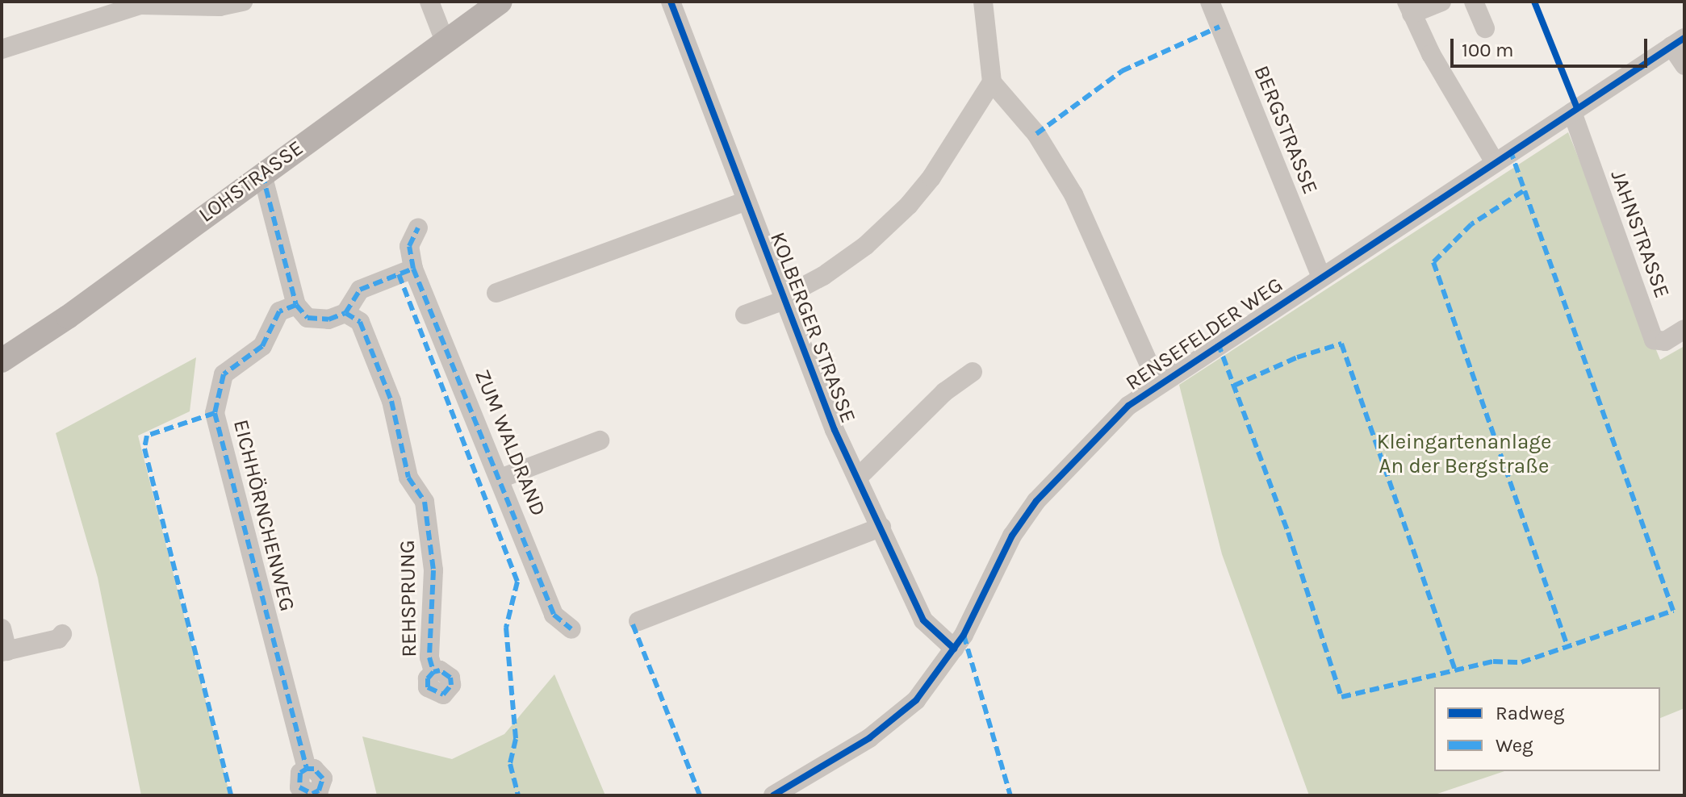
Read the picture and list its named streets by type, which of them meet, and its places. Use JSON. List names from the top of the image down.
{
  "streets": {
    "main road": ["LOHSTRASSE"],
    "street": [
      "BERGSTRASSE",
      "JAHNSTRASSE",
      "KOLBERGER STRASSE",
      "RENSEFELDER WEG",
      "ZUM WALDRAND",
      "EICHHÖRNCHENWEG",
      "REHSPRUNG"
    ]
  },
  "crossings": [
    ["BERGSTRASSE", "RENSEFELDER WEG"],
    ["JAHNSTRASSE", "RENSEFELDER WEG"],
    ["KOLBERGER STRASSE", "RENSEFELDER WEG"]
  ],
  "parks": ["Kleingartenanlage An der Bergstraße"],
  "legend": ["Radweg", "Weg"],
  "scale_bar": "100 m"
}
